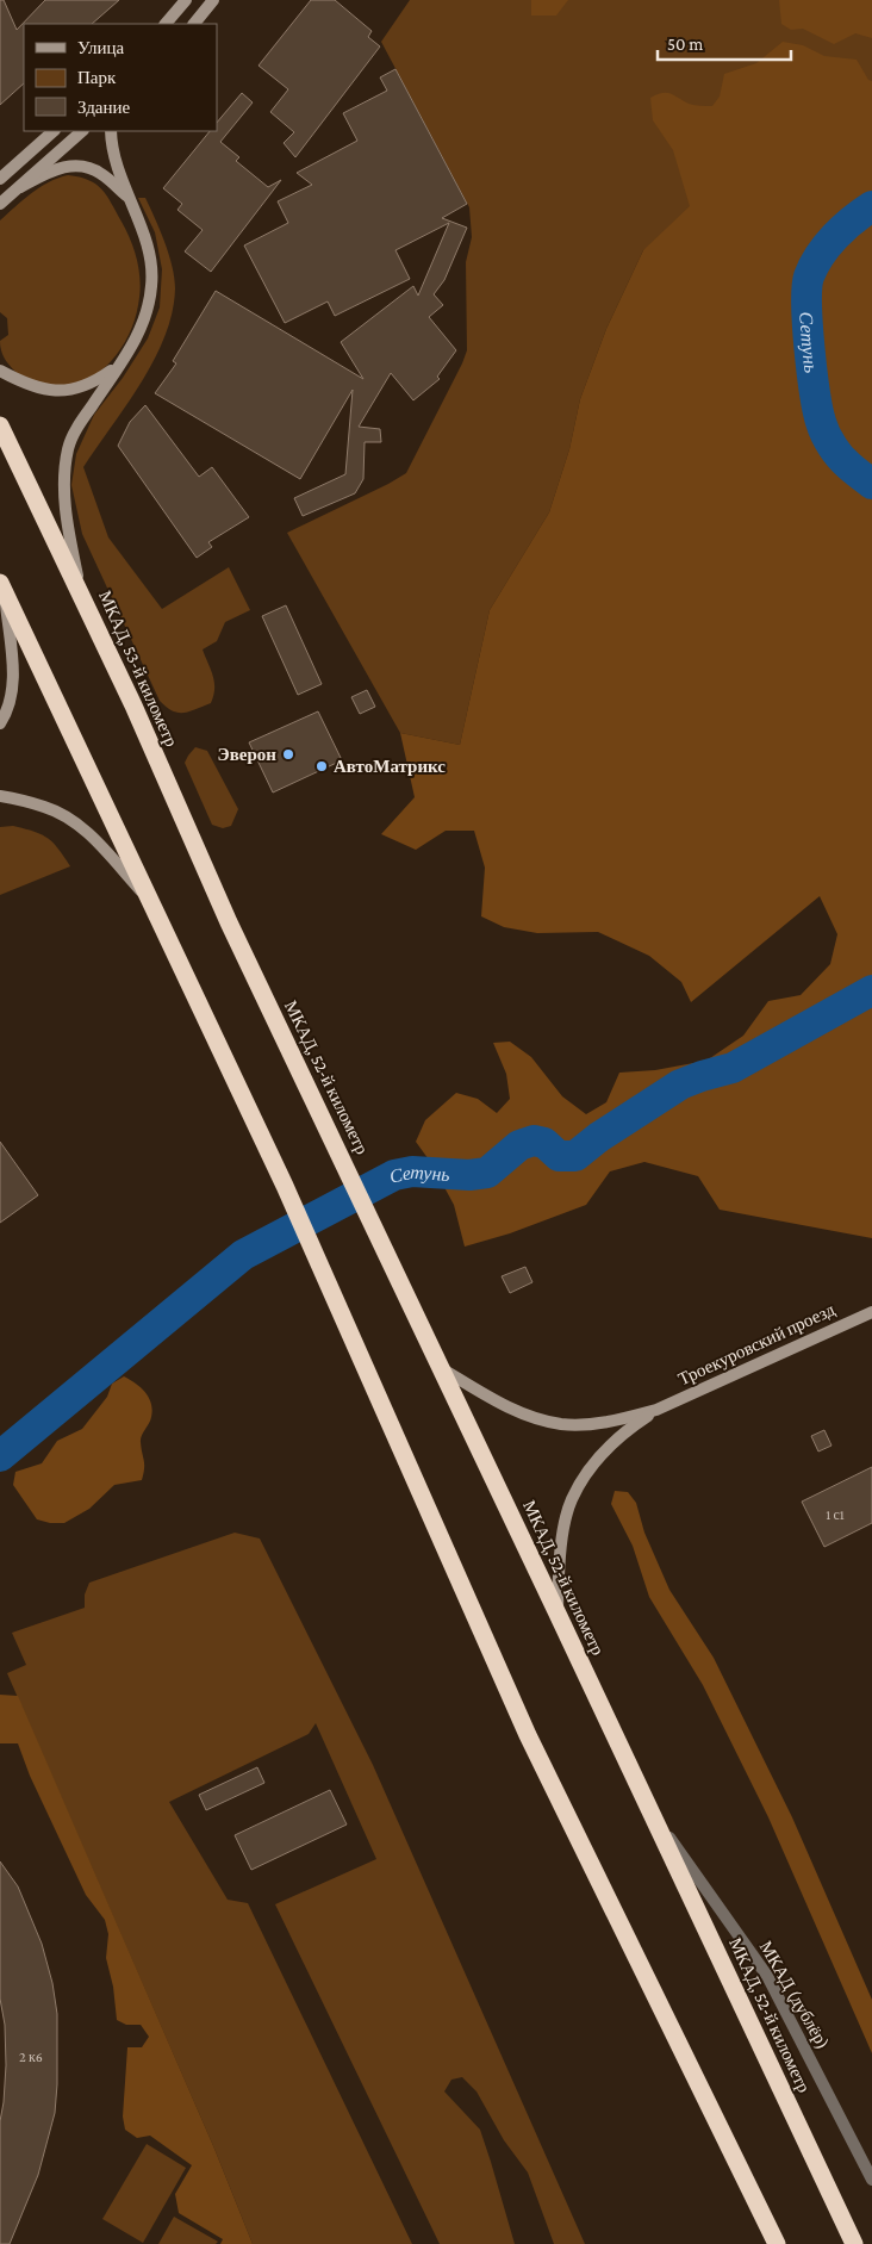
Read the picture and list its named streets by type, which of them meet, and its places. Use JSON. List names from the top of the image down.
{
  "streets": {
    "highway": ["МКАД, 53-й километр", "МКАД, 52-й километр"],
    "main road": ["Троекуровский проезд"],
    "street": ["МКАД (дублёр)"]
  },
  "crossings": [
    ["МКАД, 53-й километр", "МКАД, 52-й километр"],
    ["МКАД, 52-й километр", "Троекуровский проезд"],
    ["МКАД, 52-й километр", "МКАД (дублёр)"]
  ],
  "water": ["Сетунь"],
  "places": ["Эверон", "АвтоМатрикс"],
  "house_numbers": ["1 с1", "2 к6"],
  "legend": ["Улица", "Парк", "Здание"],
  "scale_bar": "50 m"
}
